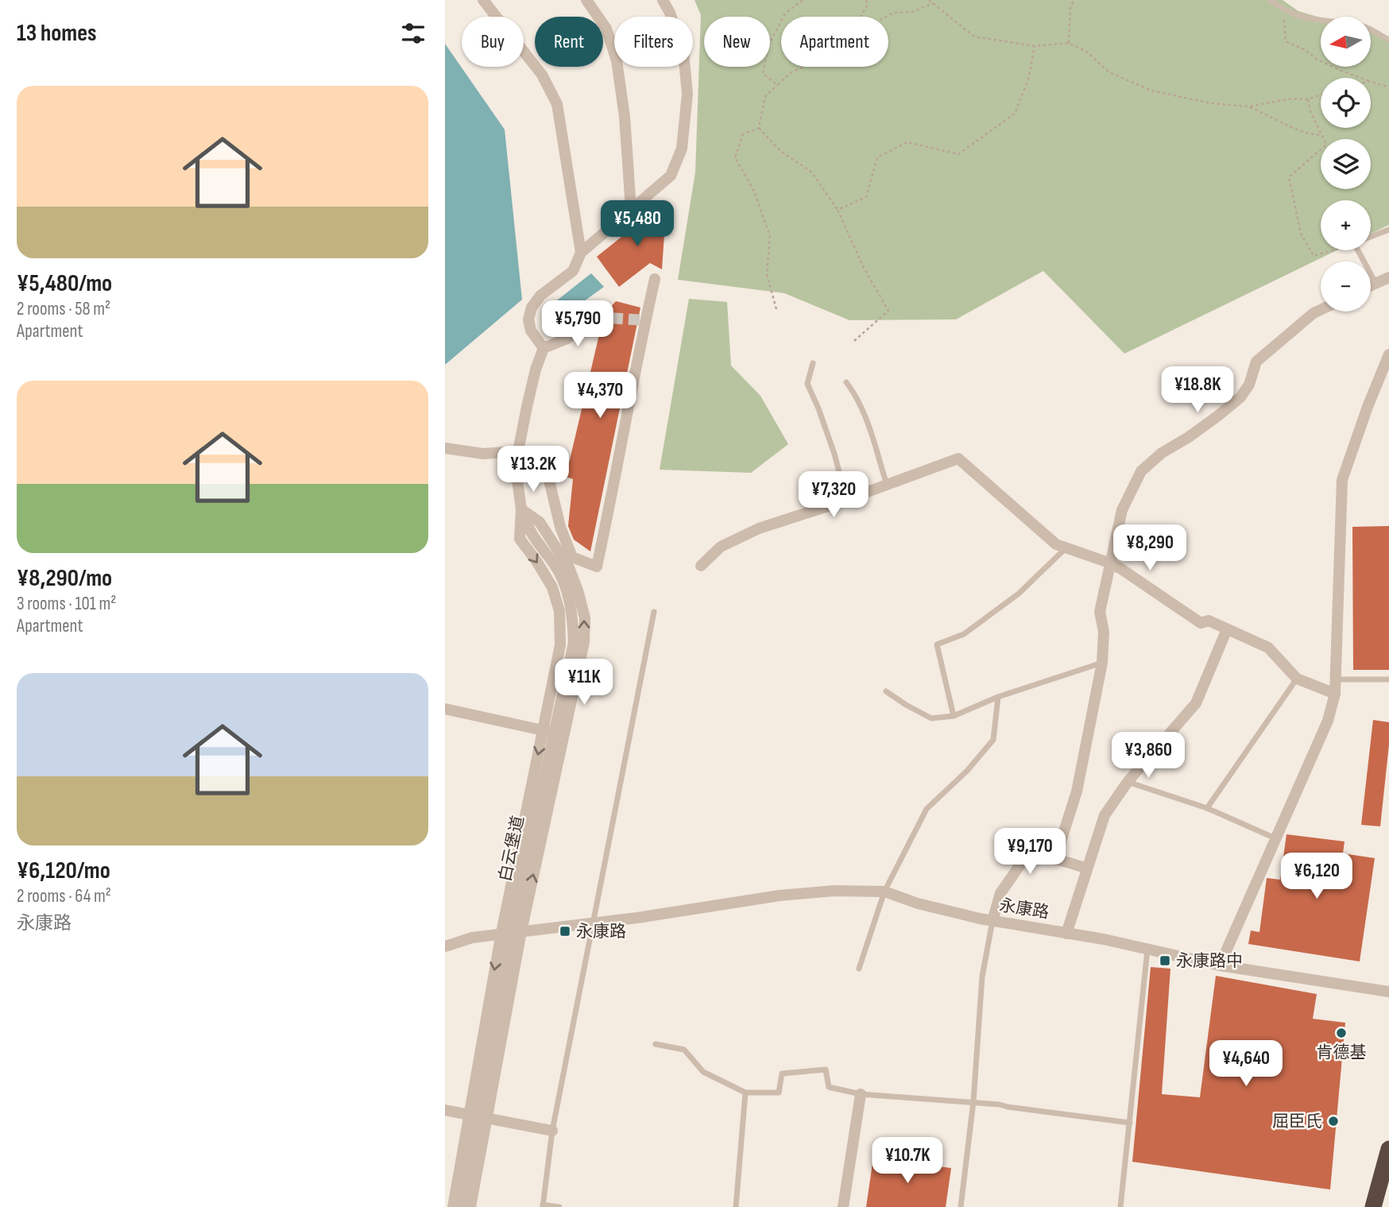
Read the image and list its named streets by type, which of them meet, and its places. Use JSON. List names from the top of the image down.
{
  "streets": {
    "street": ["白云堡道", "永康路"]
  },
  "places": {
    "transit": ["永康路", "永康路中"],
    "other": ["肯德基", "屈臣氏"]
  },
  "north": "left",
  "page": {
    "heading": "13 homes",
    "map_buttons": ["+", "−"],
    "chip": [
      "Buy",
      "Rent",
      "Filters",
      "New",
      "Apartment"
    ],
    "list": [
      {
        "name": "¥5,480/mo",
        "note": "2 rooms · 58 m² · Apartment"
      },
      {
        "name": "¥8,290/mo",
        "note": "3 rooms · 101 m² · Apartment"
      },
      {
        "name": "¥6,120/mo",
        "note": "2 rooms · 64 m² · 永康路"
      }
    ],
    "price": [
      "¥5,480",
      "¥5,790",
      "¥18.8K",
      "¥4,370",
      "¥13.2K",
      "¥7,320",
      "¥8,290",
      "¥11K",
      "¥3,860",
      "¥9,170",
      "¥6,120",
      "¥4,640",
      "¥10.7K"
    ]
  }
}
